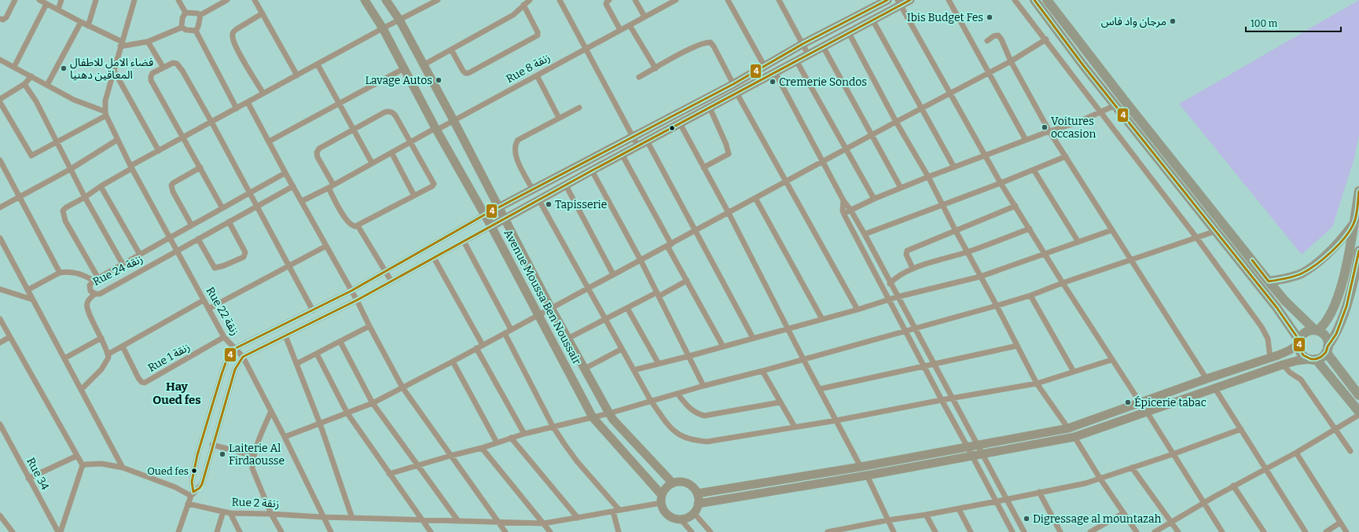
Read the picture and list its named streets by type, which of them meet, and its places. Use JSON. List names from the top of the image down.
{
  "streets": {
    "street": [
      "Rue 8 زنقة",
      "Rue 24 زنقة",
      "Avenue Moussa Ben Noussair",
      "Rue 22 زنقة",
      "Rue 1 زنقة",
      "Rue 34",
      "Rue 2 زنقة"
    ]
  },
  "crossings": [
    ["Rue 8 زنقة", "Avenue Moussa Ben Noussair"],
    ["Rue 24 زنقة", "Rue 22 زنقة"],
    ["Avenue Moussa Ben Noussair", "Rue 2 زنقة"],
    ["Rue 22 زنقة", "Rue 1 زنقة"],
    ["Rue 22 زنقة", "Rue 2 زنقة"]
  ],
  "districts": ["Hay Oued fes"],
  "places": [
    "Ibis Budget Fes",
    "مرجان واد فاس",
    "فضاء الامل للاطفال المعاقين دهنيا",
    "Lavage Autos",
    "Cremerie Sondos",
    "Voitures occasion",
    "Tapisserie",
    "Épicerie tabac",
    "Laiterie Al Firdaousse",
    "Oued fes",
    "Digressage al mountazah"
  ],
  "lines": ["transit line 4"],
  "scale_bar": "100 m"
}
